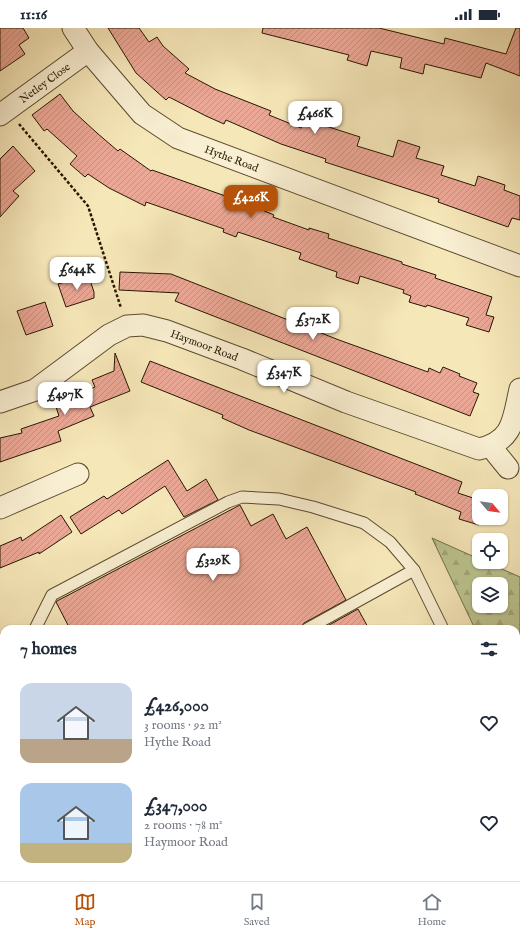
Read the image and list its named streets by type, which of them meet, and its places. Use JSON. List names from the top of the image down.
{
  "streets": {
    "street": ["Netley Close", "Hythe Road", "Haymoor Road"]
  },
  "crossings": [
    ["Netley Close", "Hythe Road"]
  ],
  "north": "bottom right",
  "page": {
    "status": "11:16",
    "price": [
      "£466K",
      "£426K",
      "£644K",
      "£372K",
      "£347K",
      "£497K",
      "£329K"
    ],
    "heading": "7 homes",
    "list": [
      {
        "name": "£426,000",
        "note": "3 rooms · 92 m² · Hythe Road"
      },
      {
        "name": "£347,000",
        "note": "2 rooms · 78 m² · Haymoor Road"
      }
    ],
    "tabs": ["Map", "Saved", "Home"]
  }
}
